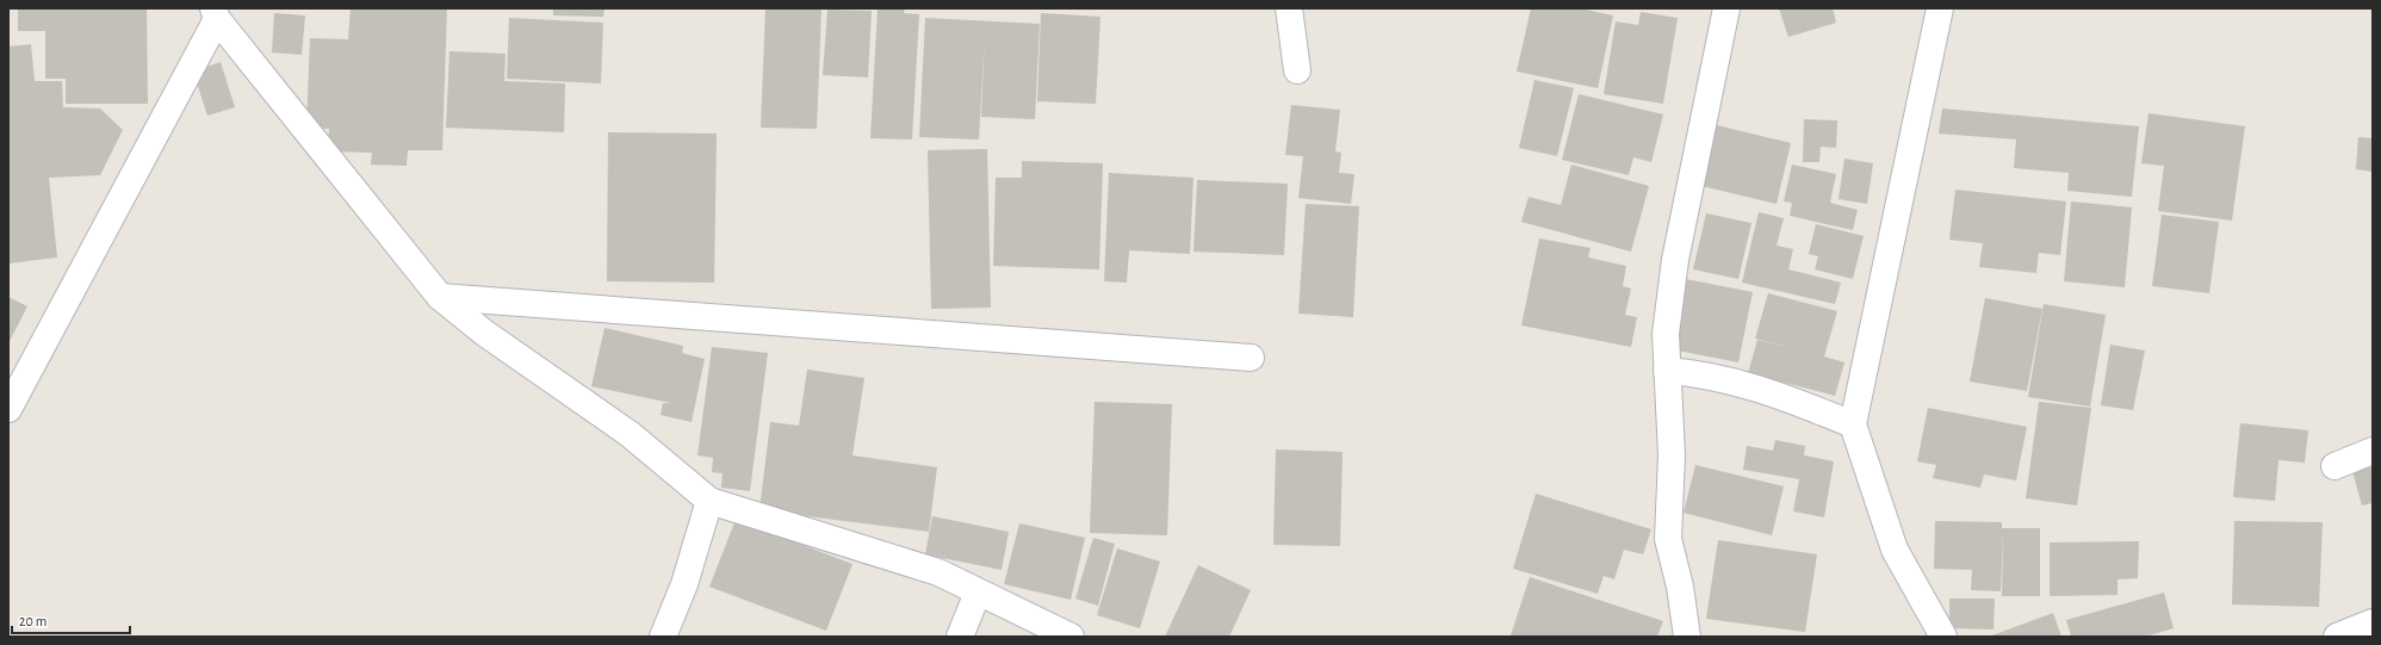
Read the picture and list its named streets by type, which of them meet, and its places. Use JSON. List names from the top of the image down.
{
  "scale_bar": "20 m"
}
